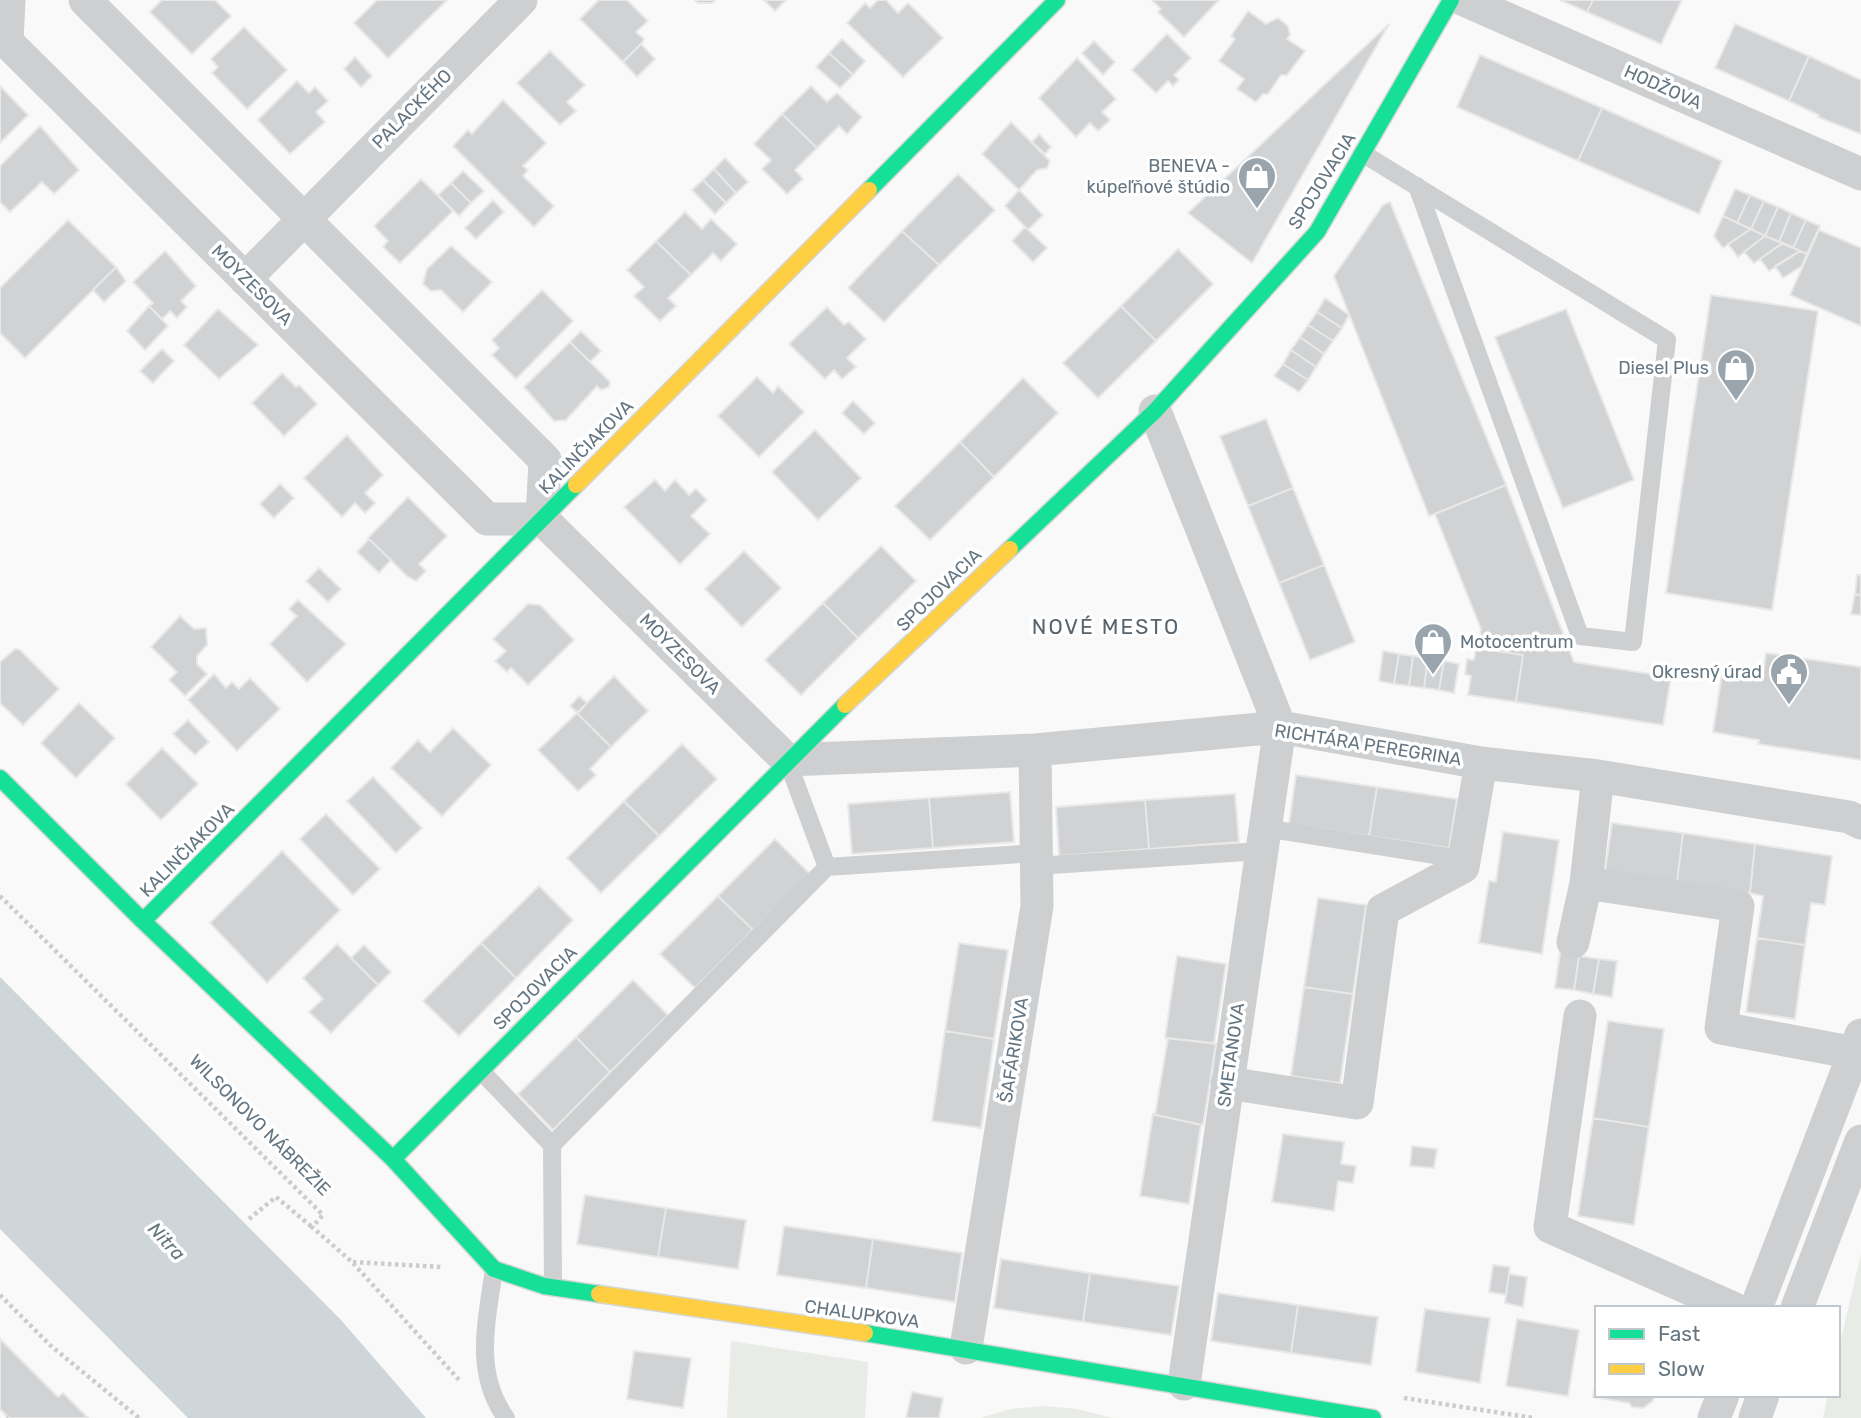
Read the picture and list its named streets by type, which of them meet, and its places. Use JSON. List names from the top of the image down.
{
  "streets": {
    "street": [
      "HODŽOVA",
      "PALACKÉHO",
      "SPOJOVACIA",
      "MOYZESOVA",
      "KALINČIAKOVA",
      "RICHTÁRA PEREGRINA",
      "ŠAFÁRIKOVA",
      "SMETANOVA",
      "CHALUPKOVA"
    ],
    "path": ["WILSONOVO NÁBREŽIE"]
  },
  "crossings": [
    ["PALACKÉHO", "MOYZESOVA"],
    ["SPOJOVACIA", "MOYZESOVA"],
    ["SPOJOVACIA", "RICHTÁRA PEREGRINA"],
    ["MOYZESOVA", "KALINČIAKOVA"],
    ["MOYZESOVA", "RICHTÁRA PEREGRINA"],
    ["RICHTÁRA PEREGRINA", "ŠAFÁRIKOVA"],
    ["RICHTÁRA PEREGRINA", "SMETANOVA"],
    ["ŠAFÁRIKOVA", "CHALUPKOVA"],
    ["SMETANOVA", "CHALUPKOVA"]
  ],
  "districts": ["NOVÉ MESTO"],
  "water": ["Nitra"],
  "places": {
    "shop": ["BENEVA - kúpeľňové štúdio", "Diesel Plus", "Motocentrum"],
    "public building": ["Okresný úrad"]
  },
  "legend": ["Fast", "Slow"]
}
